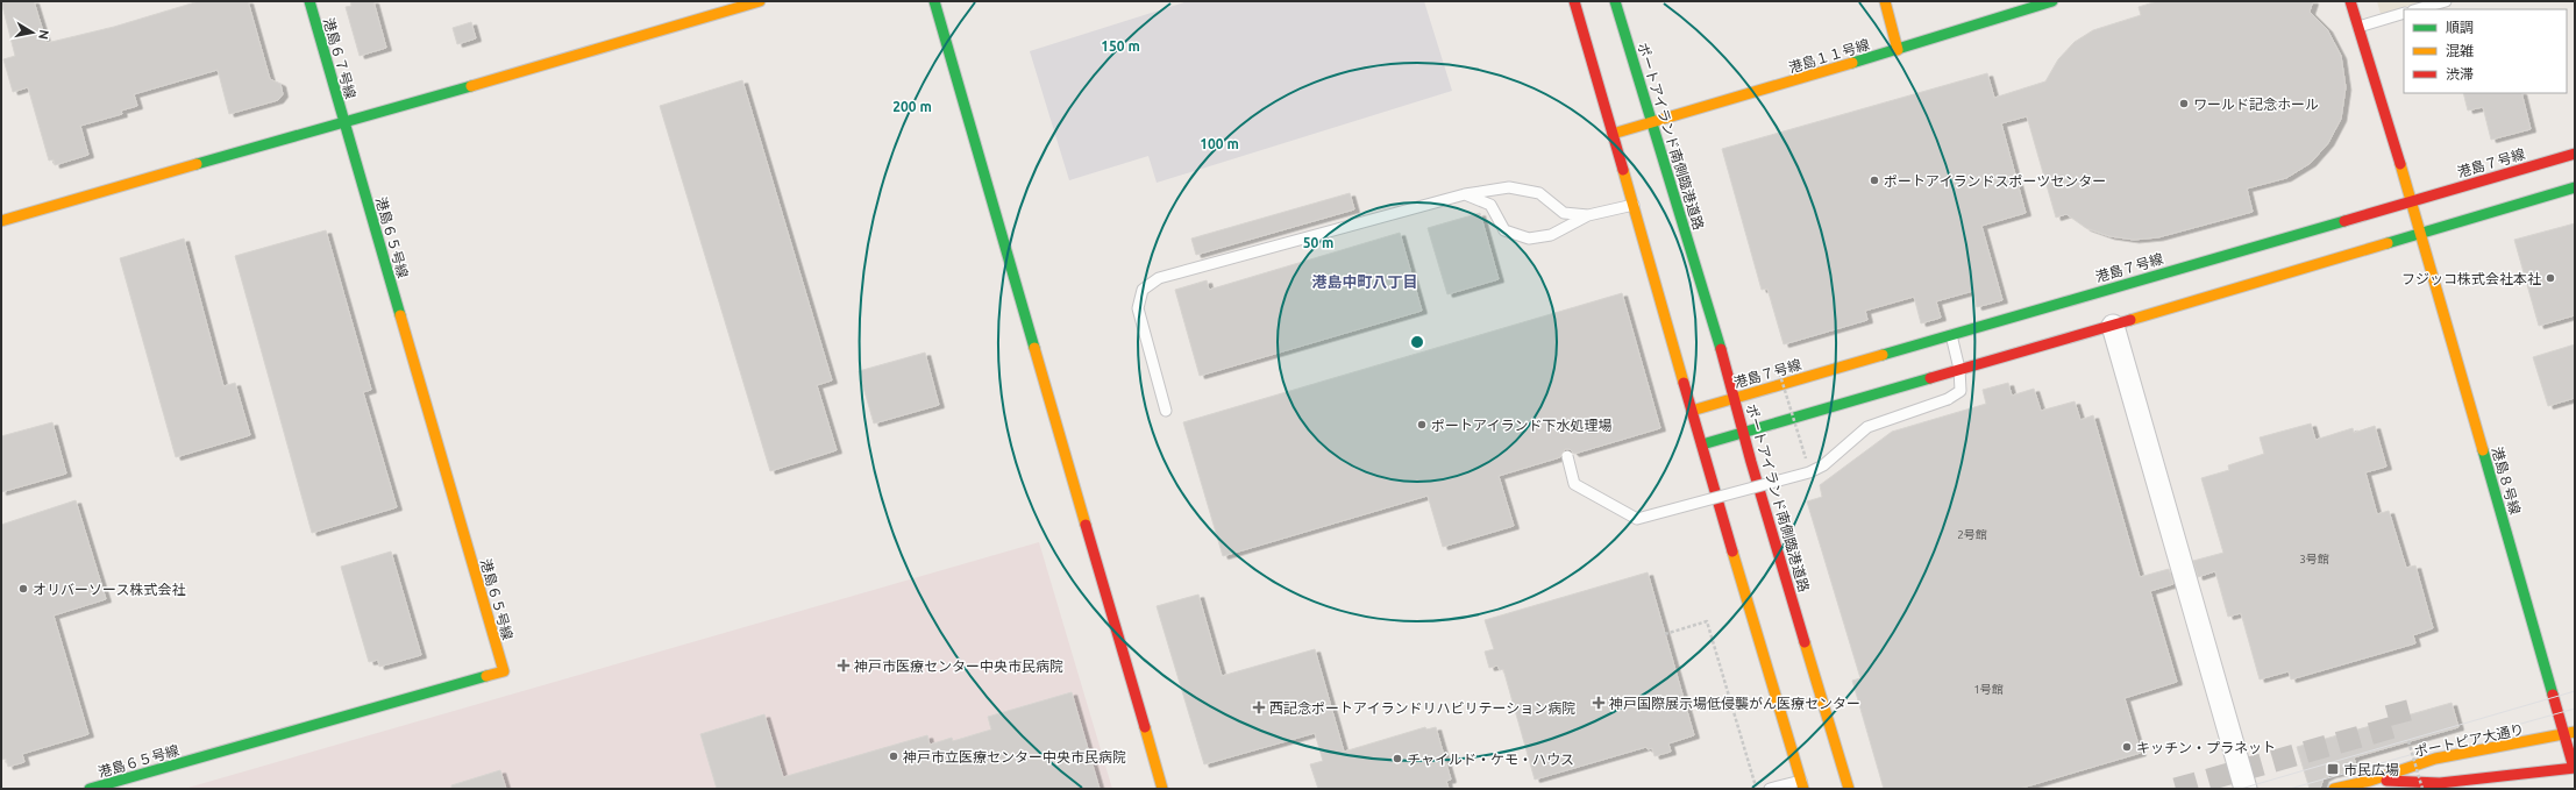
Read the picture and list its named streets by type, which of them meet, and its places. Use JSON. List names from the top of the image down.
{
  "streets": {
    "street": [
      "港島１１号線",
      "港島６７号線",
      "ポートアイランド南側臨港道路",
      "港島７号線",
      "港島６５号線",
      "港島８号線",
      "ポートピア大通り"
    ]
  },
  "crossings": [
    ["港島１１号線", "ポートアイランド南側臨港道路"],
    ["港島６７号線", "港島６５号線"],
    ["ポートアイランド南側臨港道路", "港島７号線"],
    ["港島７号線", "港島８号線"],
    ["港島８号線", "ポートピア大通り"]
  ],
  "districts": ["港島中町八丁目"],
  "places": {
    "other": [
      "ワールド記念ホール",
      "ポートアイランドスポーツセンター",
      "フジッコ株式会社本社",
      "ポートアイランド下水処理場",
      "オリバーソース株式会社",
      "キッチン・プラネット",
      "神戸市立医療センター中央市民病院",
      "チャイルド・ケモ・ハウス"
    ],
    "health": ["神戸市医療センター中央市民病院", "神戸国際展示場低侵襲がん医療センター", "西記念ポートアイランドリハビリテーション病院"],
    "transit": ["市民広場"]
  },
  "house_numbers": ["2号館", "3号館", "1号館"],
  "legend": ["順調", "混雑", "渋滞"],
  "north": "right",
  "rings": [
    "150 m",
    "200 m",
    "100 m",
    "50 m"
  ]
}
